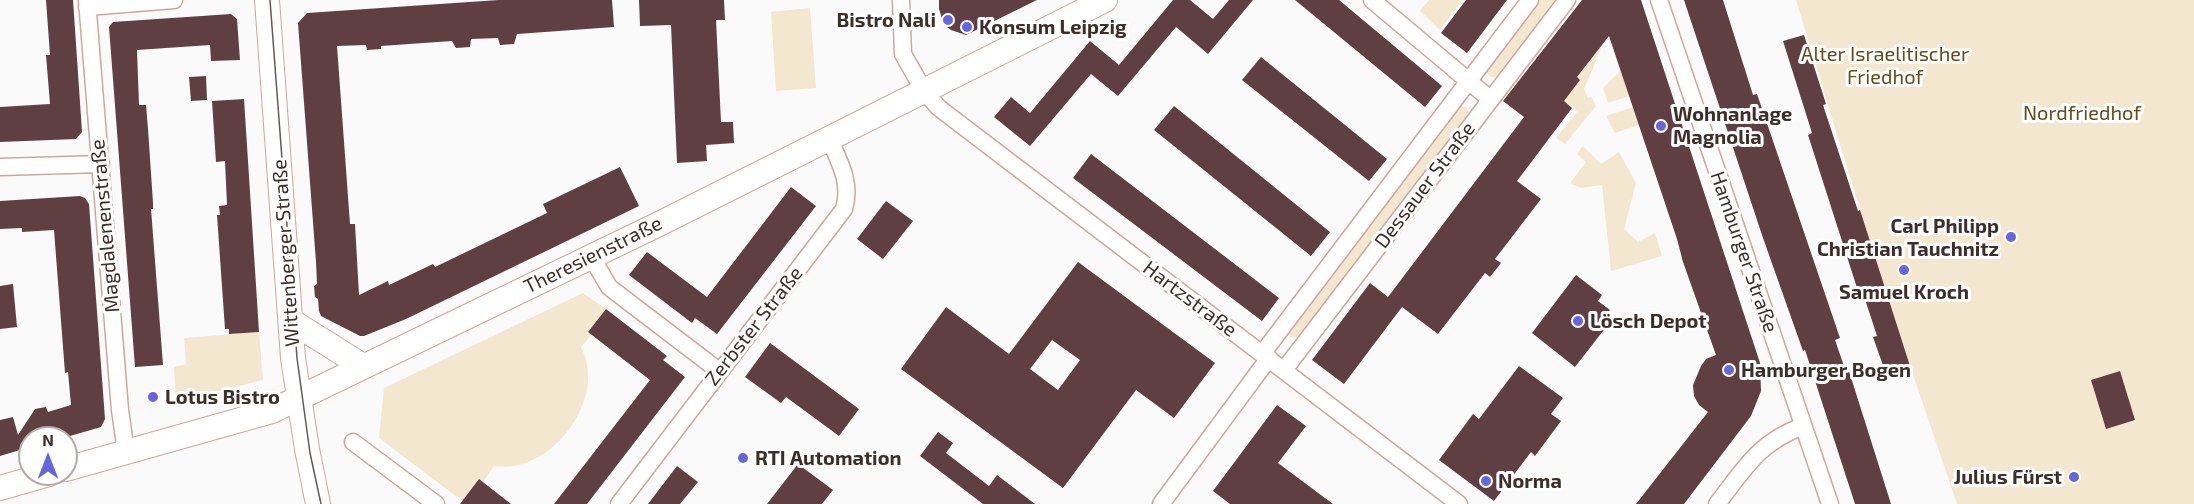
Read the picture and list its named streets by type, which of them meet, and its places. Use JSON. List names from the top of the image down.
{
  "streets": {
    "main road": ["Wittenberger Straße", "Theresienstraße"],
    "street": [
      "Dessauer Straße",
      "Magdalenenstraße",
      "Hamburger Straße",
      "Hartzstraße",
      "Zerbster Straße"
    ]
  },
  "crossings": [
    ["Dessauer Straße", "Hartzstraße"],
    ["Magdalenenstraße", "Theresienstraße"],
    ["Wittenberger Straße", "Theresienstraße"],
    ["Theresienstraße", "Hartzstraße"],
    ["Theresienstraße", "Zerbster Straße"]
  ],
  "parks": ["Alter Israelitischer Friedhof", "Nordfriedhof"],
  "places": [
    "Bistro Nali",
    "Konsum Leipzig",
    "Wohnanlage Magnolia",
    "Carl Philipp Christian Tauchnitz",
    "Samuel Kroch",
    "Lösch Depot",
    "Hamburger Bogen",
    "Lotus Bistro",
    "RTI Automation",
    "Julius Fürst",
    "Norma"
  ],
  "north": "top"
}
